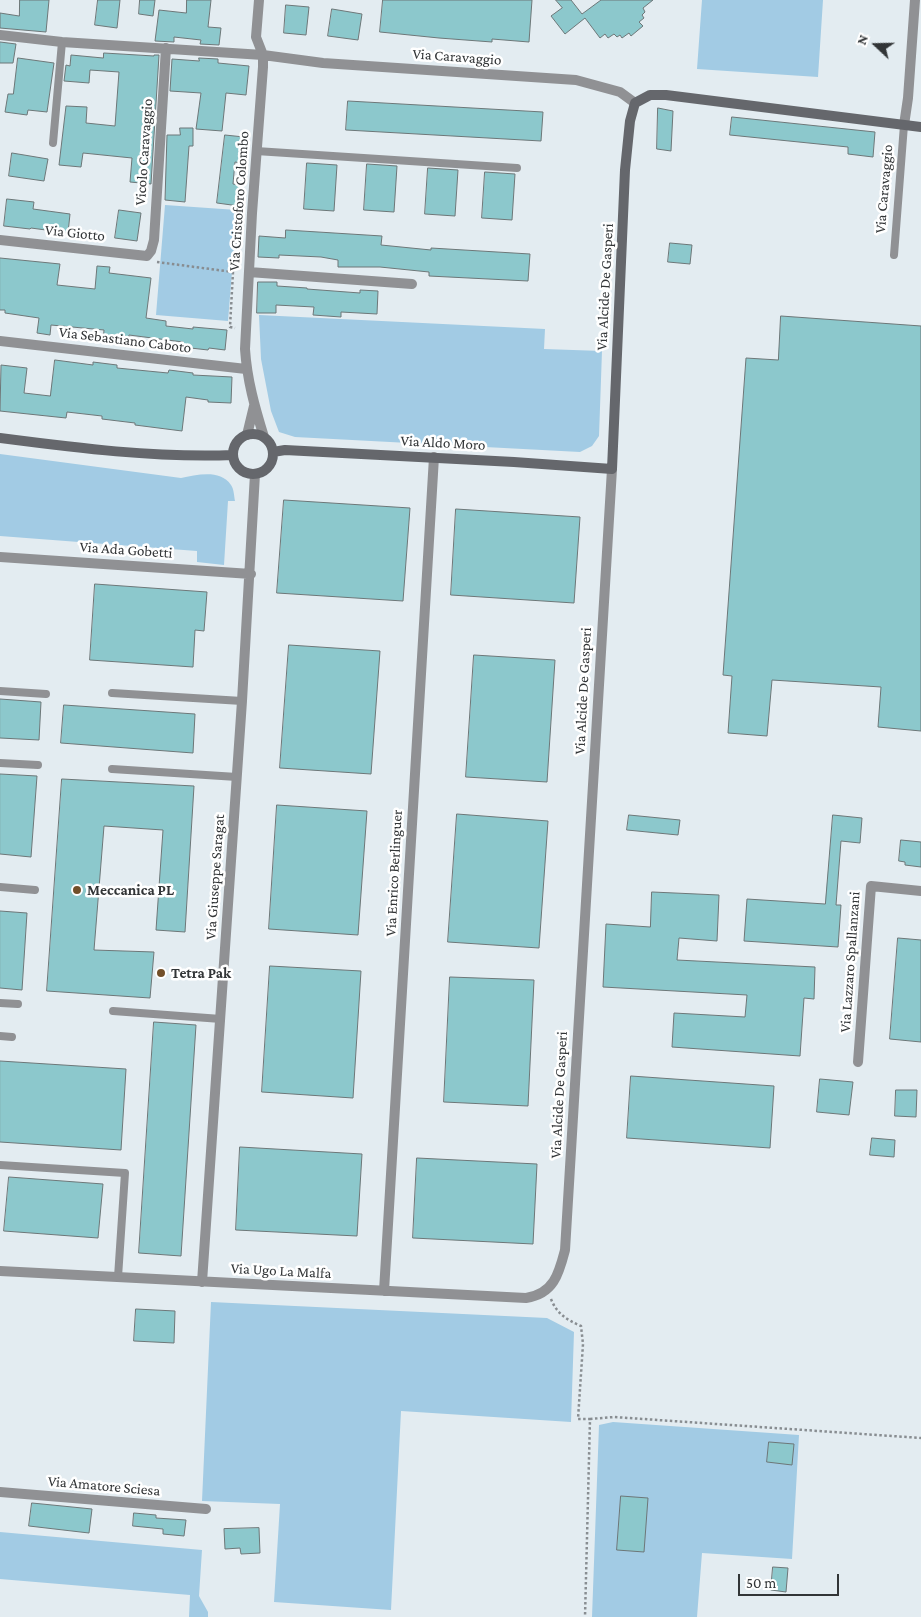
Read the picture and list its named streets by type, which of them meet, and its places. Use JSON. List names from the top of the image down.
{
  "streets": {
    "street": [
      "Via Caravaggio",
      "Vicolo Caravaggio",
      "Via Cristoforo Colombo",
      "Via Giotto",
      "Via Alcide De Gasperi",
      "Via Sebastiano Caboto",
      "Via Aldo Moro",
      "Via Ada Gobetti",
      "Via Enrico Berlinguer",
      "Via Giuseppe Saragat",
      "Via Lazzaro Spallanzani",
      "Via Ugo La Malfa",
      "Via Amatore Sciesa"
    ]
  },
  "crossings": [
    ["Via Caravaggio", "Vicolo Caravaggio"],
    ["Via Caravaggio", "Via Cristoforo Colombo"],
    ["Via Caravaggio", "Via Alcide De Gasperi"],
    ["Vicolo Caravaggio", "Via Giotto"],
    ["Via Cristoforo Colombo", "Via Sebastiano Caboto"],
    ["Via Cristoforo Colombo", "Via Aldo Moro"],
    ["Via Cristoforo Colombo", "Via Giuseppe Saragat"],
    ["Via Alcide De Gasperi", "Via Aldo Moro"],
    ["Via Alcide De Gasperi", "Via Ugo La Malfa"],
    ["Via Aldo Moro", "Via Enrico Berlinguer"],
    ["Via Aldo Moro", "Via Giuseppe Saragat"],
    ["Via Ada Gobetti", "Via Giuseppe Saragat"],
    ["Via Enrico Berlinguer", "Via Ugo La Malfa"],
    ["Via Giuseppe Saragat", "Via Ugo La Malfa"]
  ],
  "places": ["Meccanica PL", "Tetra Pak"],
  "scale_bar": "50 m",
  "north": "left"
}
